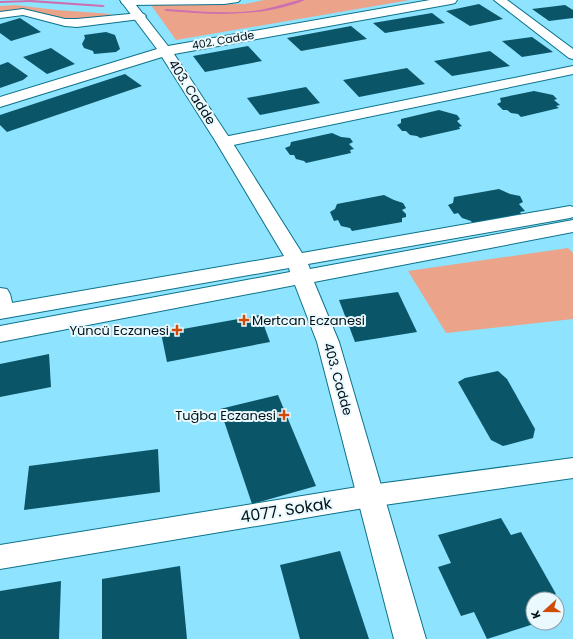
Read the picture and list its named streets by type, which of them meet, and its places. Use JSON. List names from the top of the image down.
{
  "streets": {
    "street": ["402. Cadde", "403. Cadde", "4077. Sokak"]
  },
  "crossings": [
    ["402. Cadde", "403. Cadde"],
    ["403. Cadde", "4077. Sokak"]
  ],
  "places": {
    "health": ["Mertcan Eczanesi", "Yüncü Eczanesi", "Tuğba Eczanesi"]
  },
  "north": "left"
}
